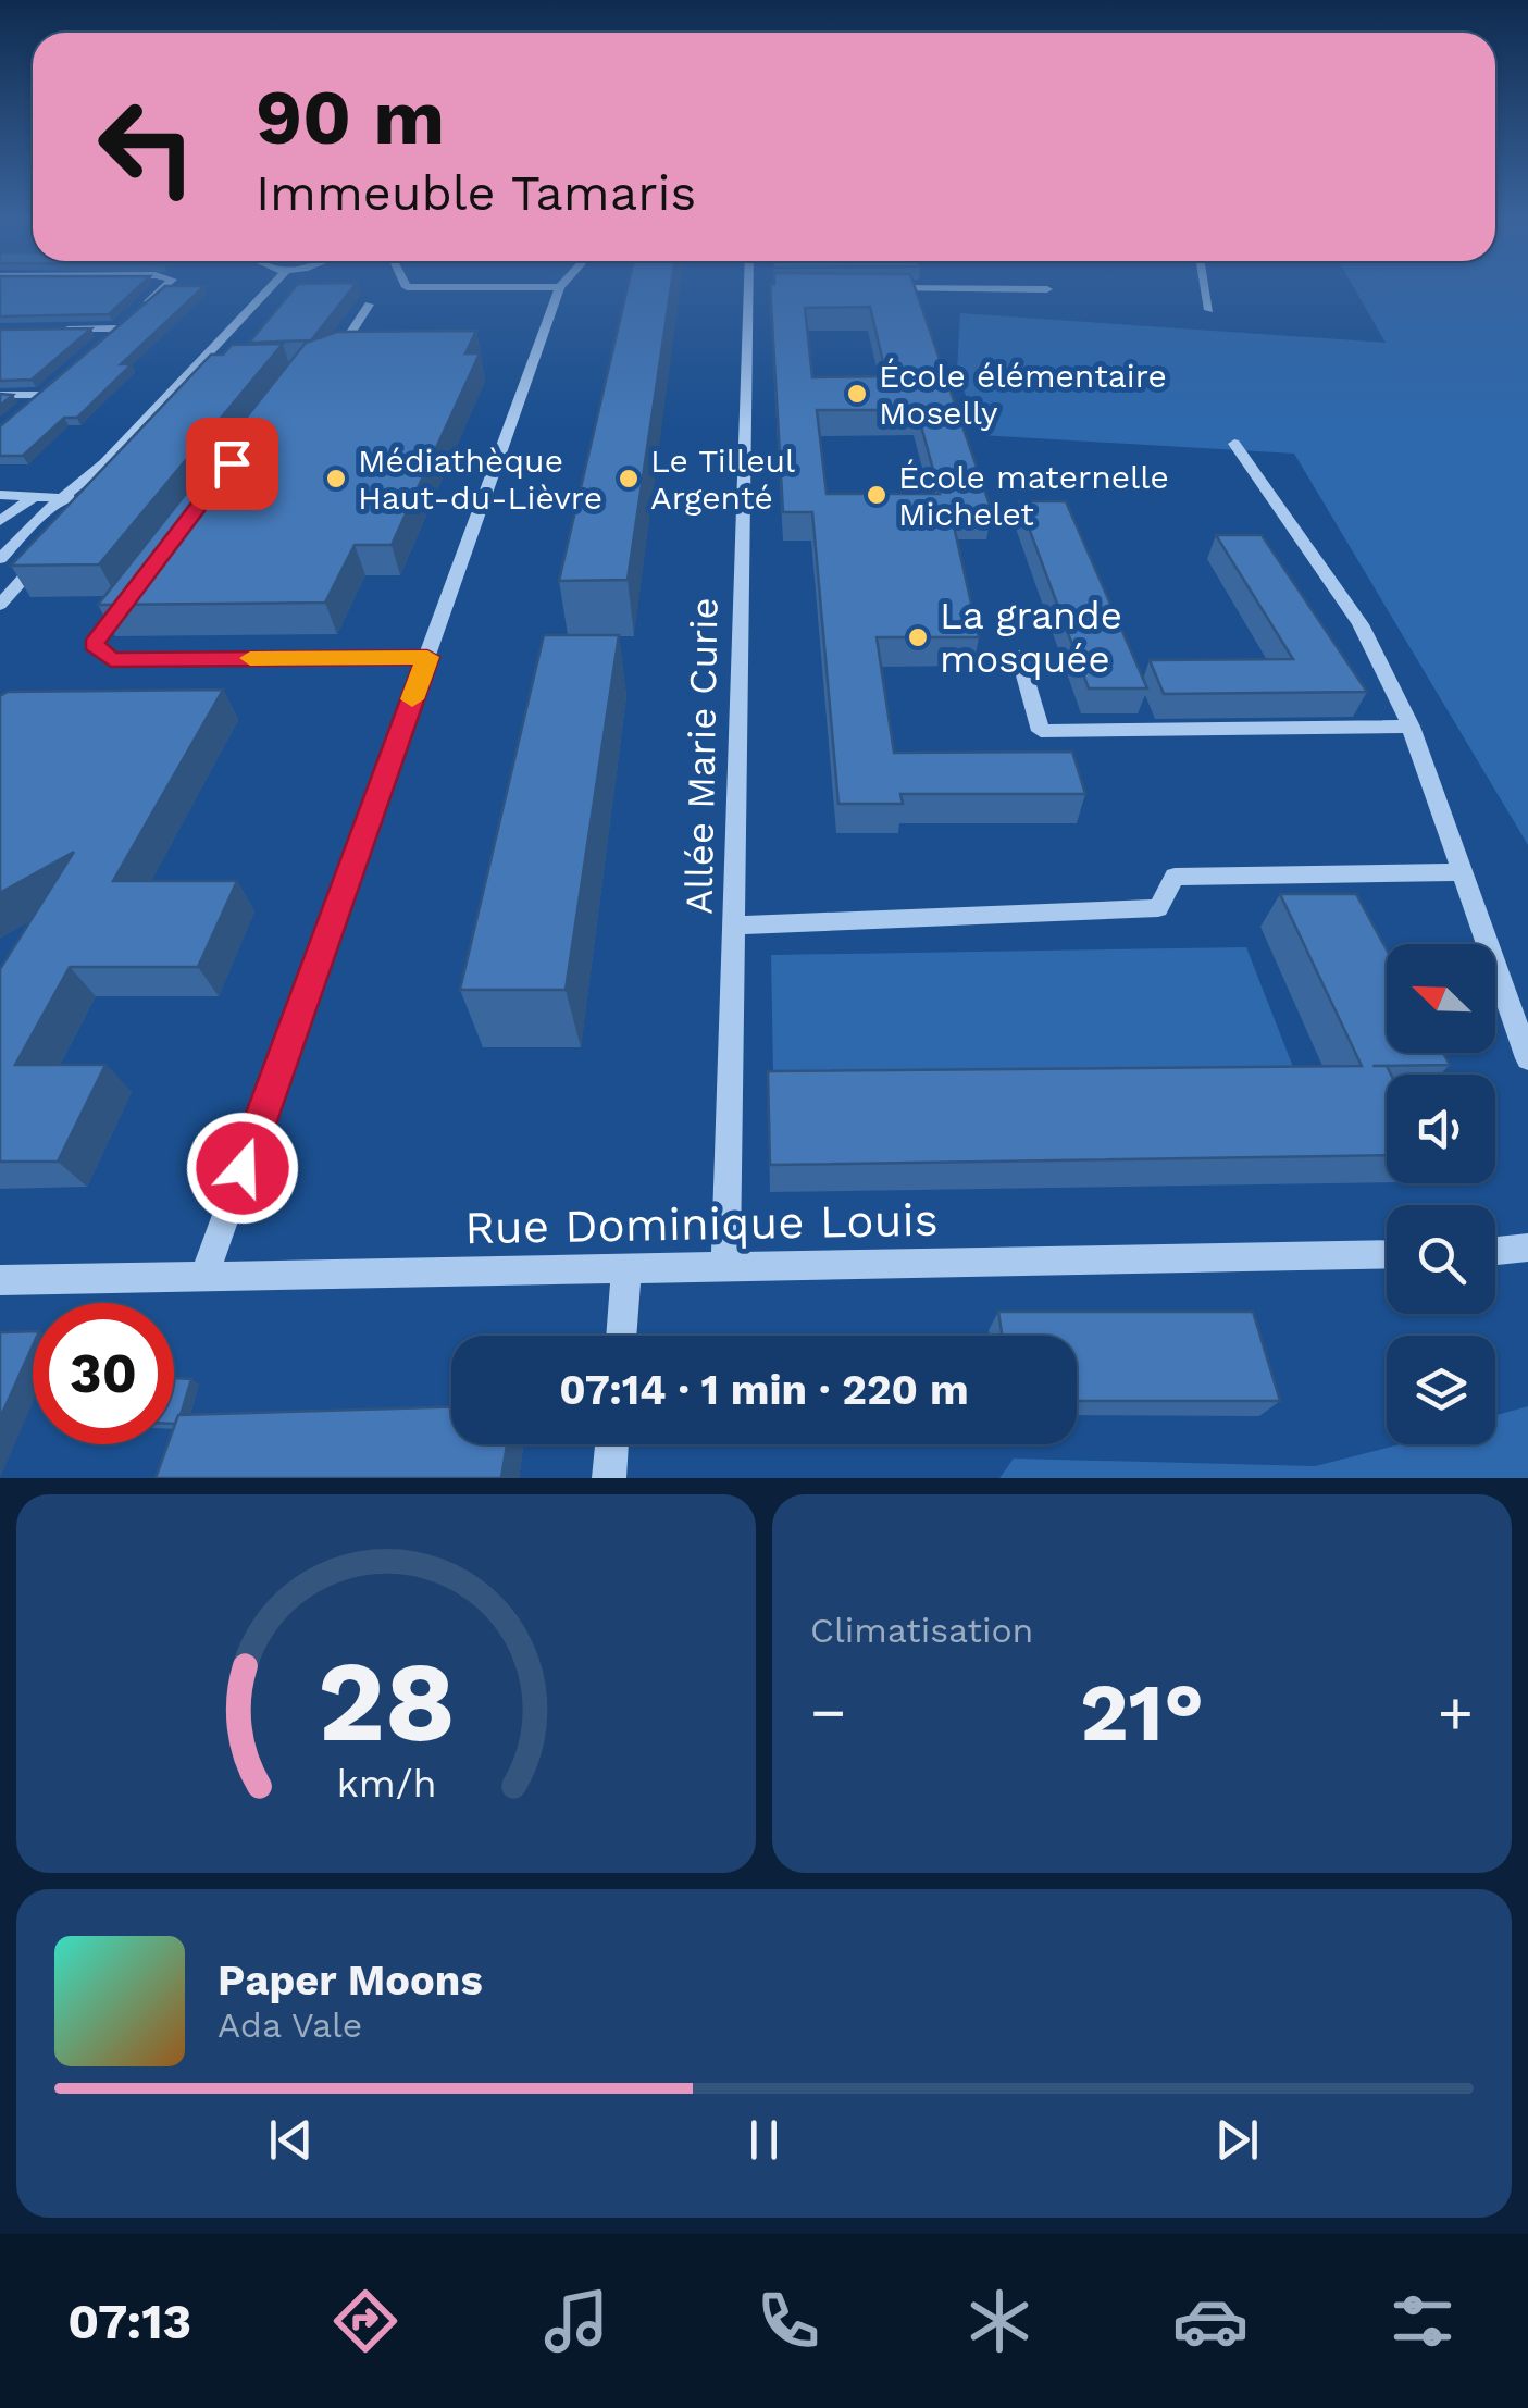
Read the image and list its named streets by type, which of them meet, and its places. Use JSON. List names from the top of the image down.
{
  "streets": {
    "street": ["Allée Marie Curie", "Rue Dominique Louis"]
  },
  "crossings": [
    ["Allée Marie Curie", "Rue Dominique Louis"]
  ],
  "places": [
    "École élémentaire Moselly",
    "Médiathèque Haut-du-Lièvre",
    "Le Tilleul Argenté",
    "École maternelle Michelet",
    "La grande mosquée"
  ],
  "north": "top left",
  "page": {
    "turn": ["90 m", "Immeuble Tamaris"],
    "limit": "30",
    "trip": "07:14 · 1 min · 220 m",
    "tile": "Climatisation",
    "heat": ["−", "21°", "+"],
    "song": ["Paper Moons", "Ada Vale"],
    "tabs": "07:13",
    "gauge": ["28", "km/h"]
  }
}
